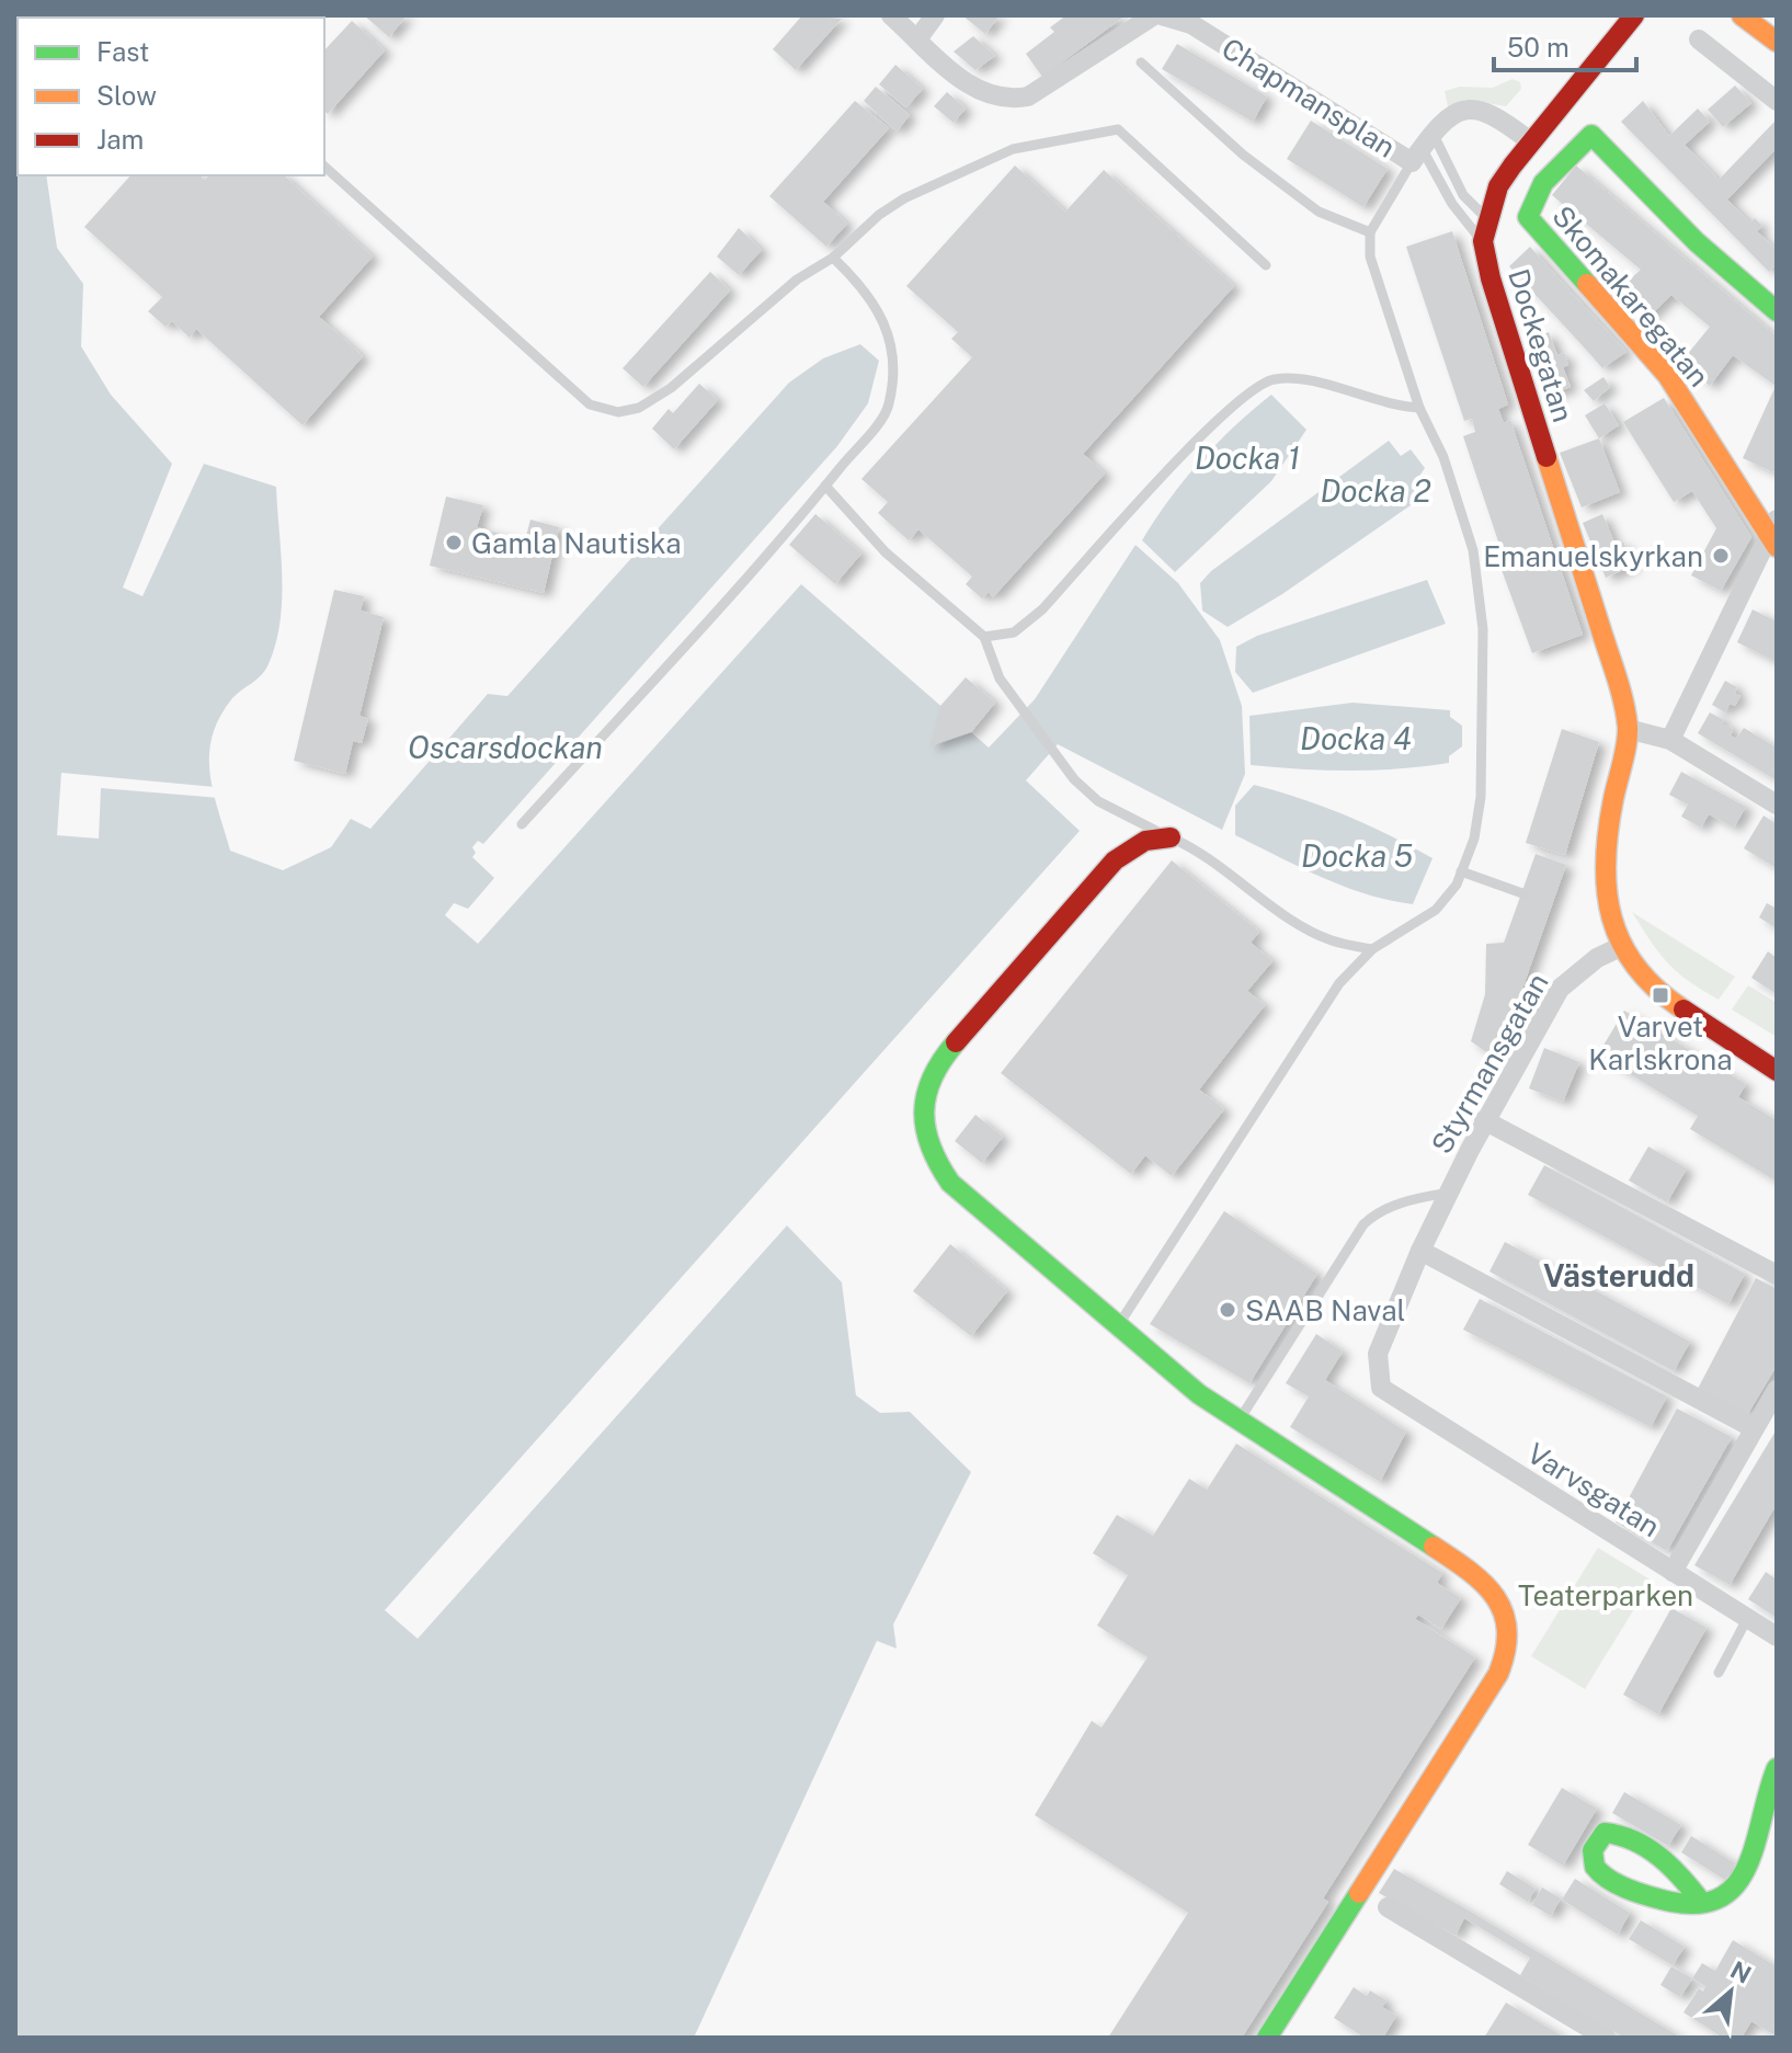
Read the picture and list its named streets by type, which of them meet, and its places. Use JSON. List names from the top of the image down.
{
  "streets": {
    "street": [
      "Chapmansplan",
      "Skomakaregatan",
      "Dockegatan",
      "Styrmansgatan",
      "Varvsgatan"
    ]
  },
  "crossings": [
    ["Chapmansplan", "Dockegatan"],
    ["Styrmansgatan", "Varvsgatan"]
  ],
  "districts": ["Västerudd"],
  "water": [
    "Docka 1",
    "Docka 2",
    "Docka 4",
    "Oscarsdockan",
    "Docka 5"
  ],
  "parks": ["Teaterparken"],
  "places": {
    "other": ["Gamla Nautiska", "Emanuelskyrkan", "SAAB Naval"],
    "transit": ["Varvet Karlskrona"]
  },
  "legend": ["Fast", "Slow", "Jam"],
  "scale_bar": "50 m",
  "north": "top right"
}
